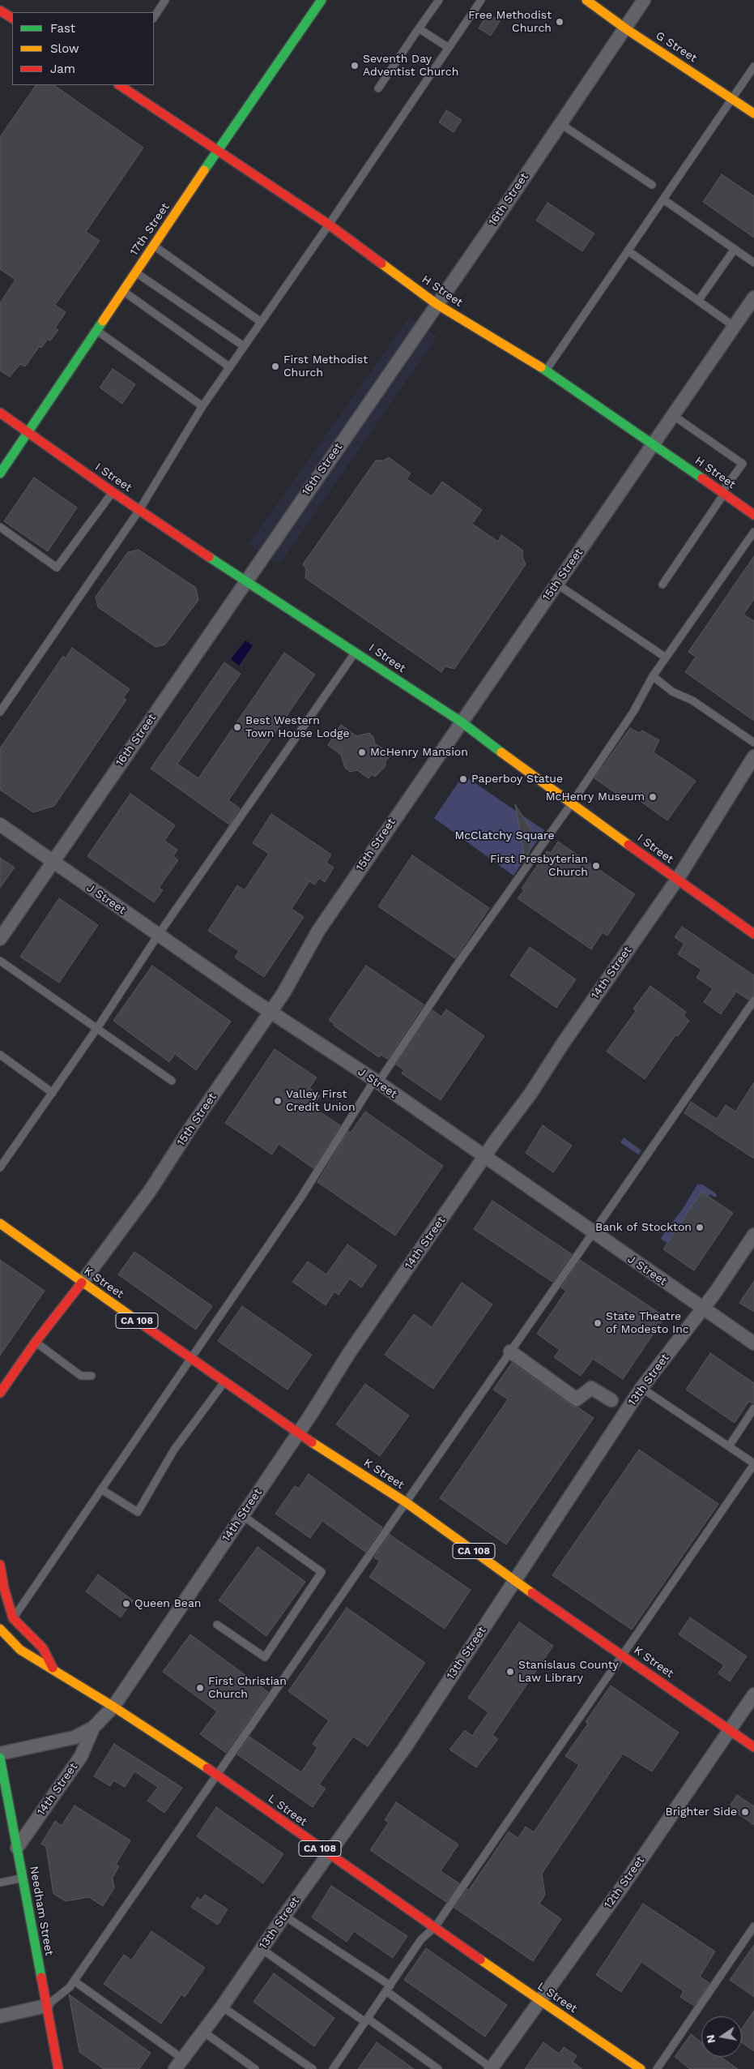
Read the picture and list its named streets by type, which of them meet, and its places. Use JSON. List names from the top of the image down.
{
  "streets": {
    "main road": [
      "G Street",
      "17th Street",
      "H Street",
      "I Street",
      "15th Street",
      "K Street",
      "CA 108",
      "L Street",
      "Needham Street"
    ],
    "street": [
      "16th Street",
      "J Street",
      "14th Street",
      "13th Street",
      "12th Street"
    ]
  },
  "crossings": [
    ["G Street", "16th Street"],
    ["16th Street", "H Street"],
    ["16th Street", "I Street"],
    ["16th Street", "J Street"],
    ["17th Street", "H Street"],
    ["17th Street", "I Street"],
    ["H Street", "15th Street"],
    ["I Street", "15th Street"],
    ["I Street", "14th Street"],
    ["15th Street", "J Street"],
    ["15th Street", "K Street"],
    ["J Street", "14th Street"],
    ["J Street", "13th Street"],
    ["14th Street", "K Street"],
    ["14th Street", "L Street"],
    ["14th Street", "Needham Street"],
    ["K Street", "13th Street"],
    ["K Street", "12th Street"],
    ["13th Street", "L Street"],
    ["L Street", "12th Street"]
  ],
  "parks": ["McClatchy Square"],
  "places": [
    "Free Methodist Church",
    "Seventh Day Adventist Church",
    "First Methodist Church",
    "Best Western Town House Lodge",
    "McHenry Mansion",
    "Paperboy Statue",
    "McHenry Museum",
    "First Presbyterian Church",
    "Valley First Credit Union",
    "Bank of Stockton",
    "State Theatre of Modesto Inc",
    "Queen Bean",
    "Stanislaus County Law Library",
    "First Christian Church",
    "Brighter Side"
  ],
  "legend": ["Fast", "Slow", "Jam"],
  "north": "left"
}
